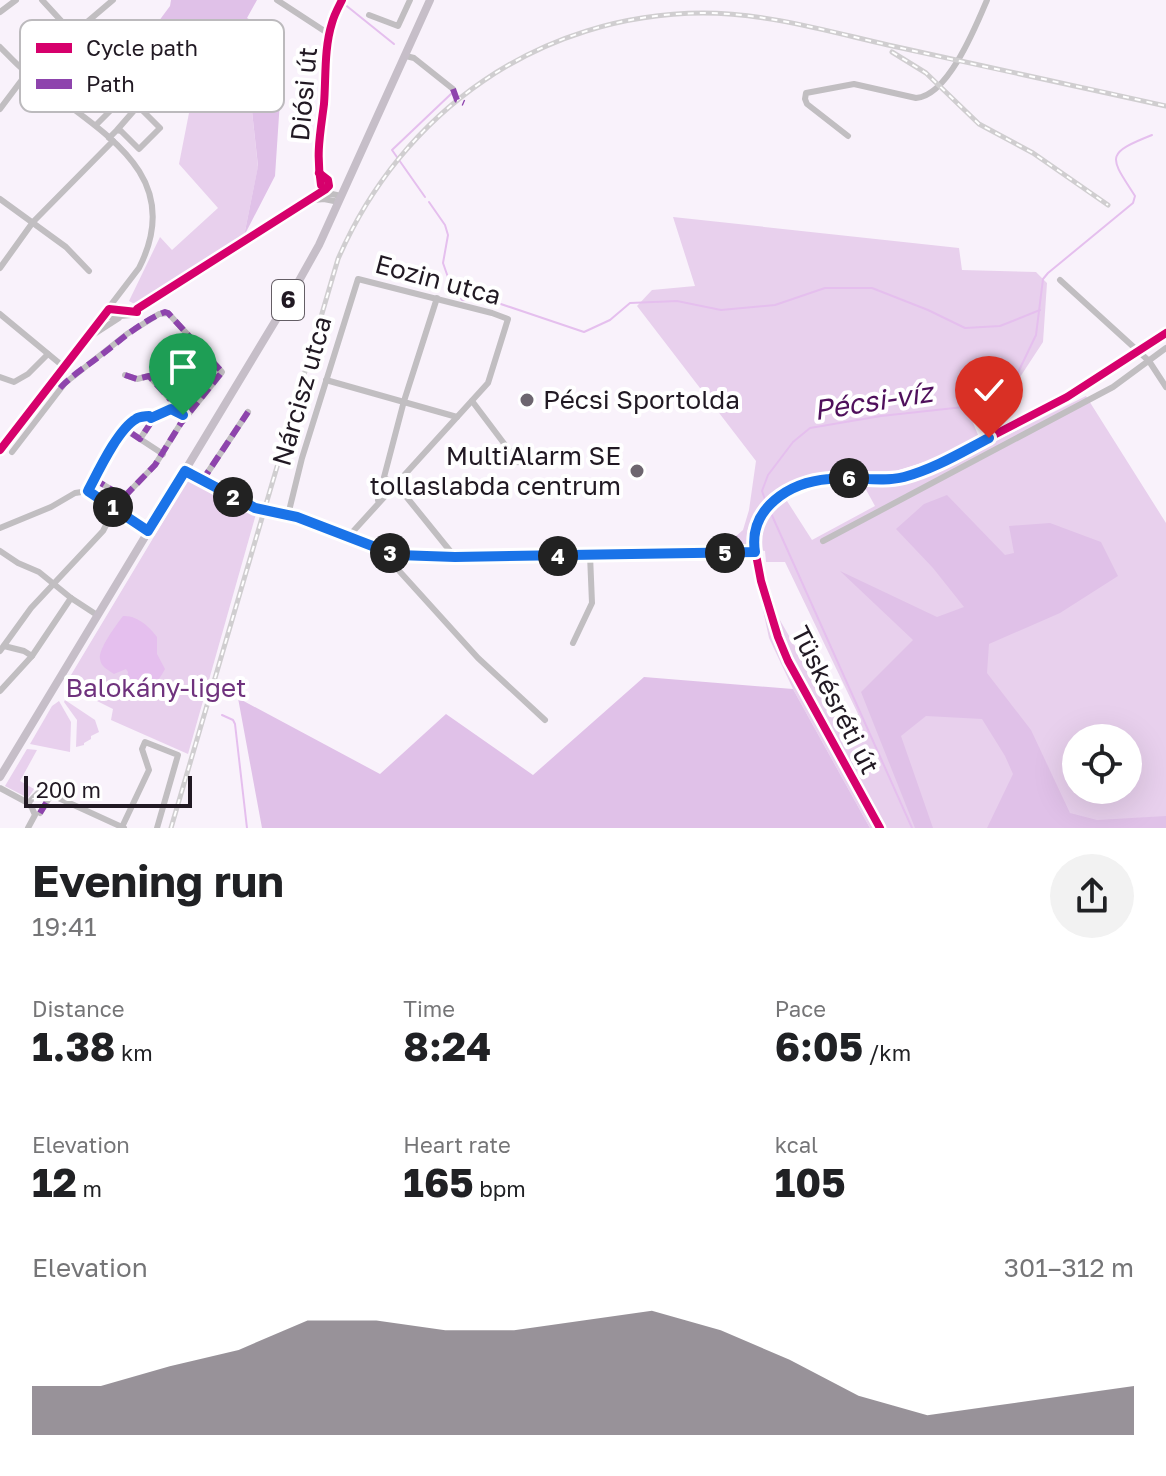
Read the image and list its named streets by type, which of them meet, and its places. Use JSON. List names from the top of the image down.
{
  "streets": {
    "main road": ["6"],
    "street": [
      "Diósi út",
      "Eozin utca",
      "Nárcisz utca",
      "Tüskésréti út"
    ]
  },
  "crossings": [
    ["Eozin utca", "Nárcisz utca"]
  ],
  "water": ["Pécsi-víz"],
  "parks": ["Balokány-liget"],
  "places": ["Pécsi Sportolda", "MultiAlarm SE tollaslabda centrum"],
  "legend": ["Cycle path", "Path"],
  "scale_bar": "200 m",
  "page": {
    "pins": [
      "6",
      "2",
      "1",
      "3",
      "5",
      "4"
    ],
    "scale": "200 m",
    "heading": ["Evening run", "19:41"],
    "stats": [
      ["Distance", "1.38 km"],
      ["Time", "8:24"],
      ["Pace", "6:05 /km"],
      ["Elevation", "12 m"],
      ["Heart rate", "165 bpm"],
      ["kcal", "105"]
    ],
    "chart": ["Elevation", "301–312 m"]
  }
}
